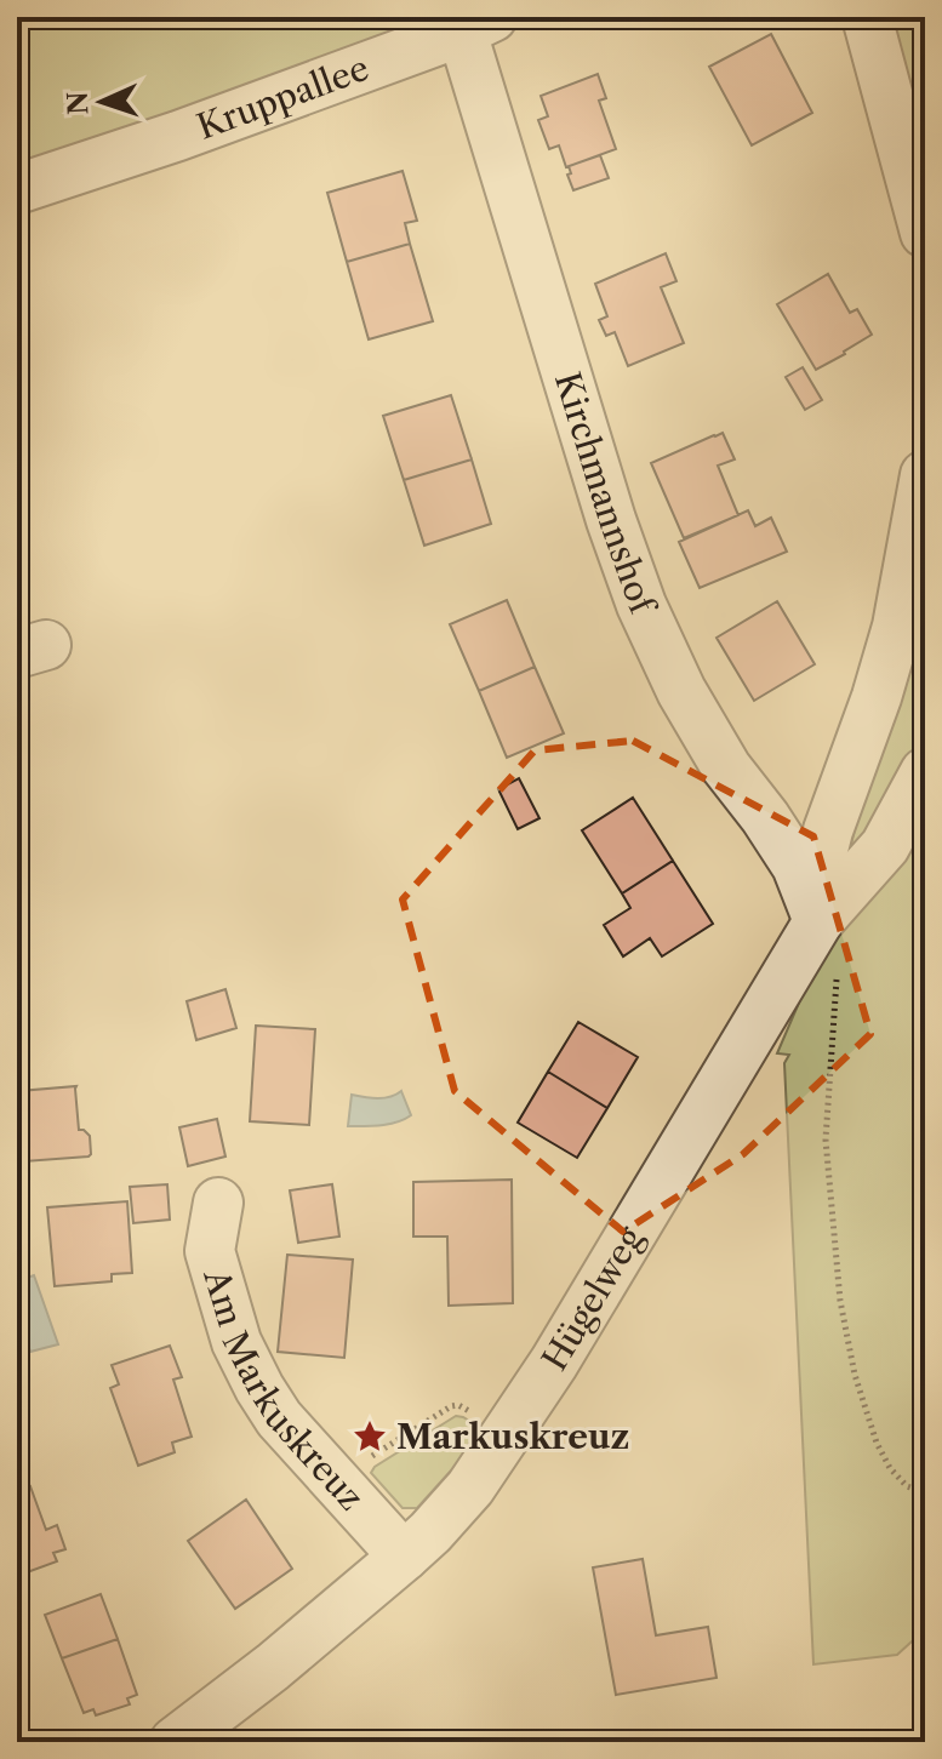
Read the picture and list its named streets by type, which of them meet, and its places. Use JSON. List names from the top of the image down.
{
  "streets": {
    "street": [
      "Kruppallee",
      "Kirchmannshof",
      "Hügelweg",
      "Am Markuskreuz"
    ]
  },
  "crossings": [
    ["Kruppallee", "Kirchmannshof"],
    ["Kirchmannshof", "Hügelweg"],
    ["Hügelweg", "Am Markuskreuz"]
  ],
  "places": {
    "place": ["Markuskreuz"]
  },
  "north": "left"
}
